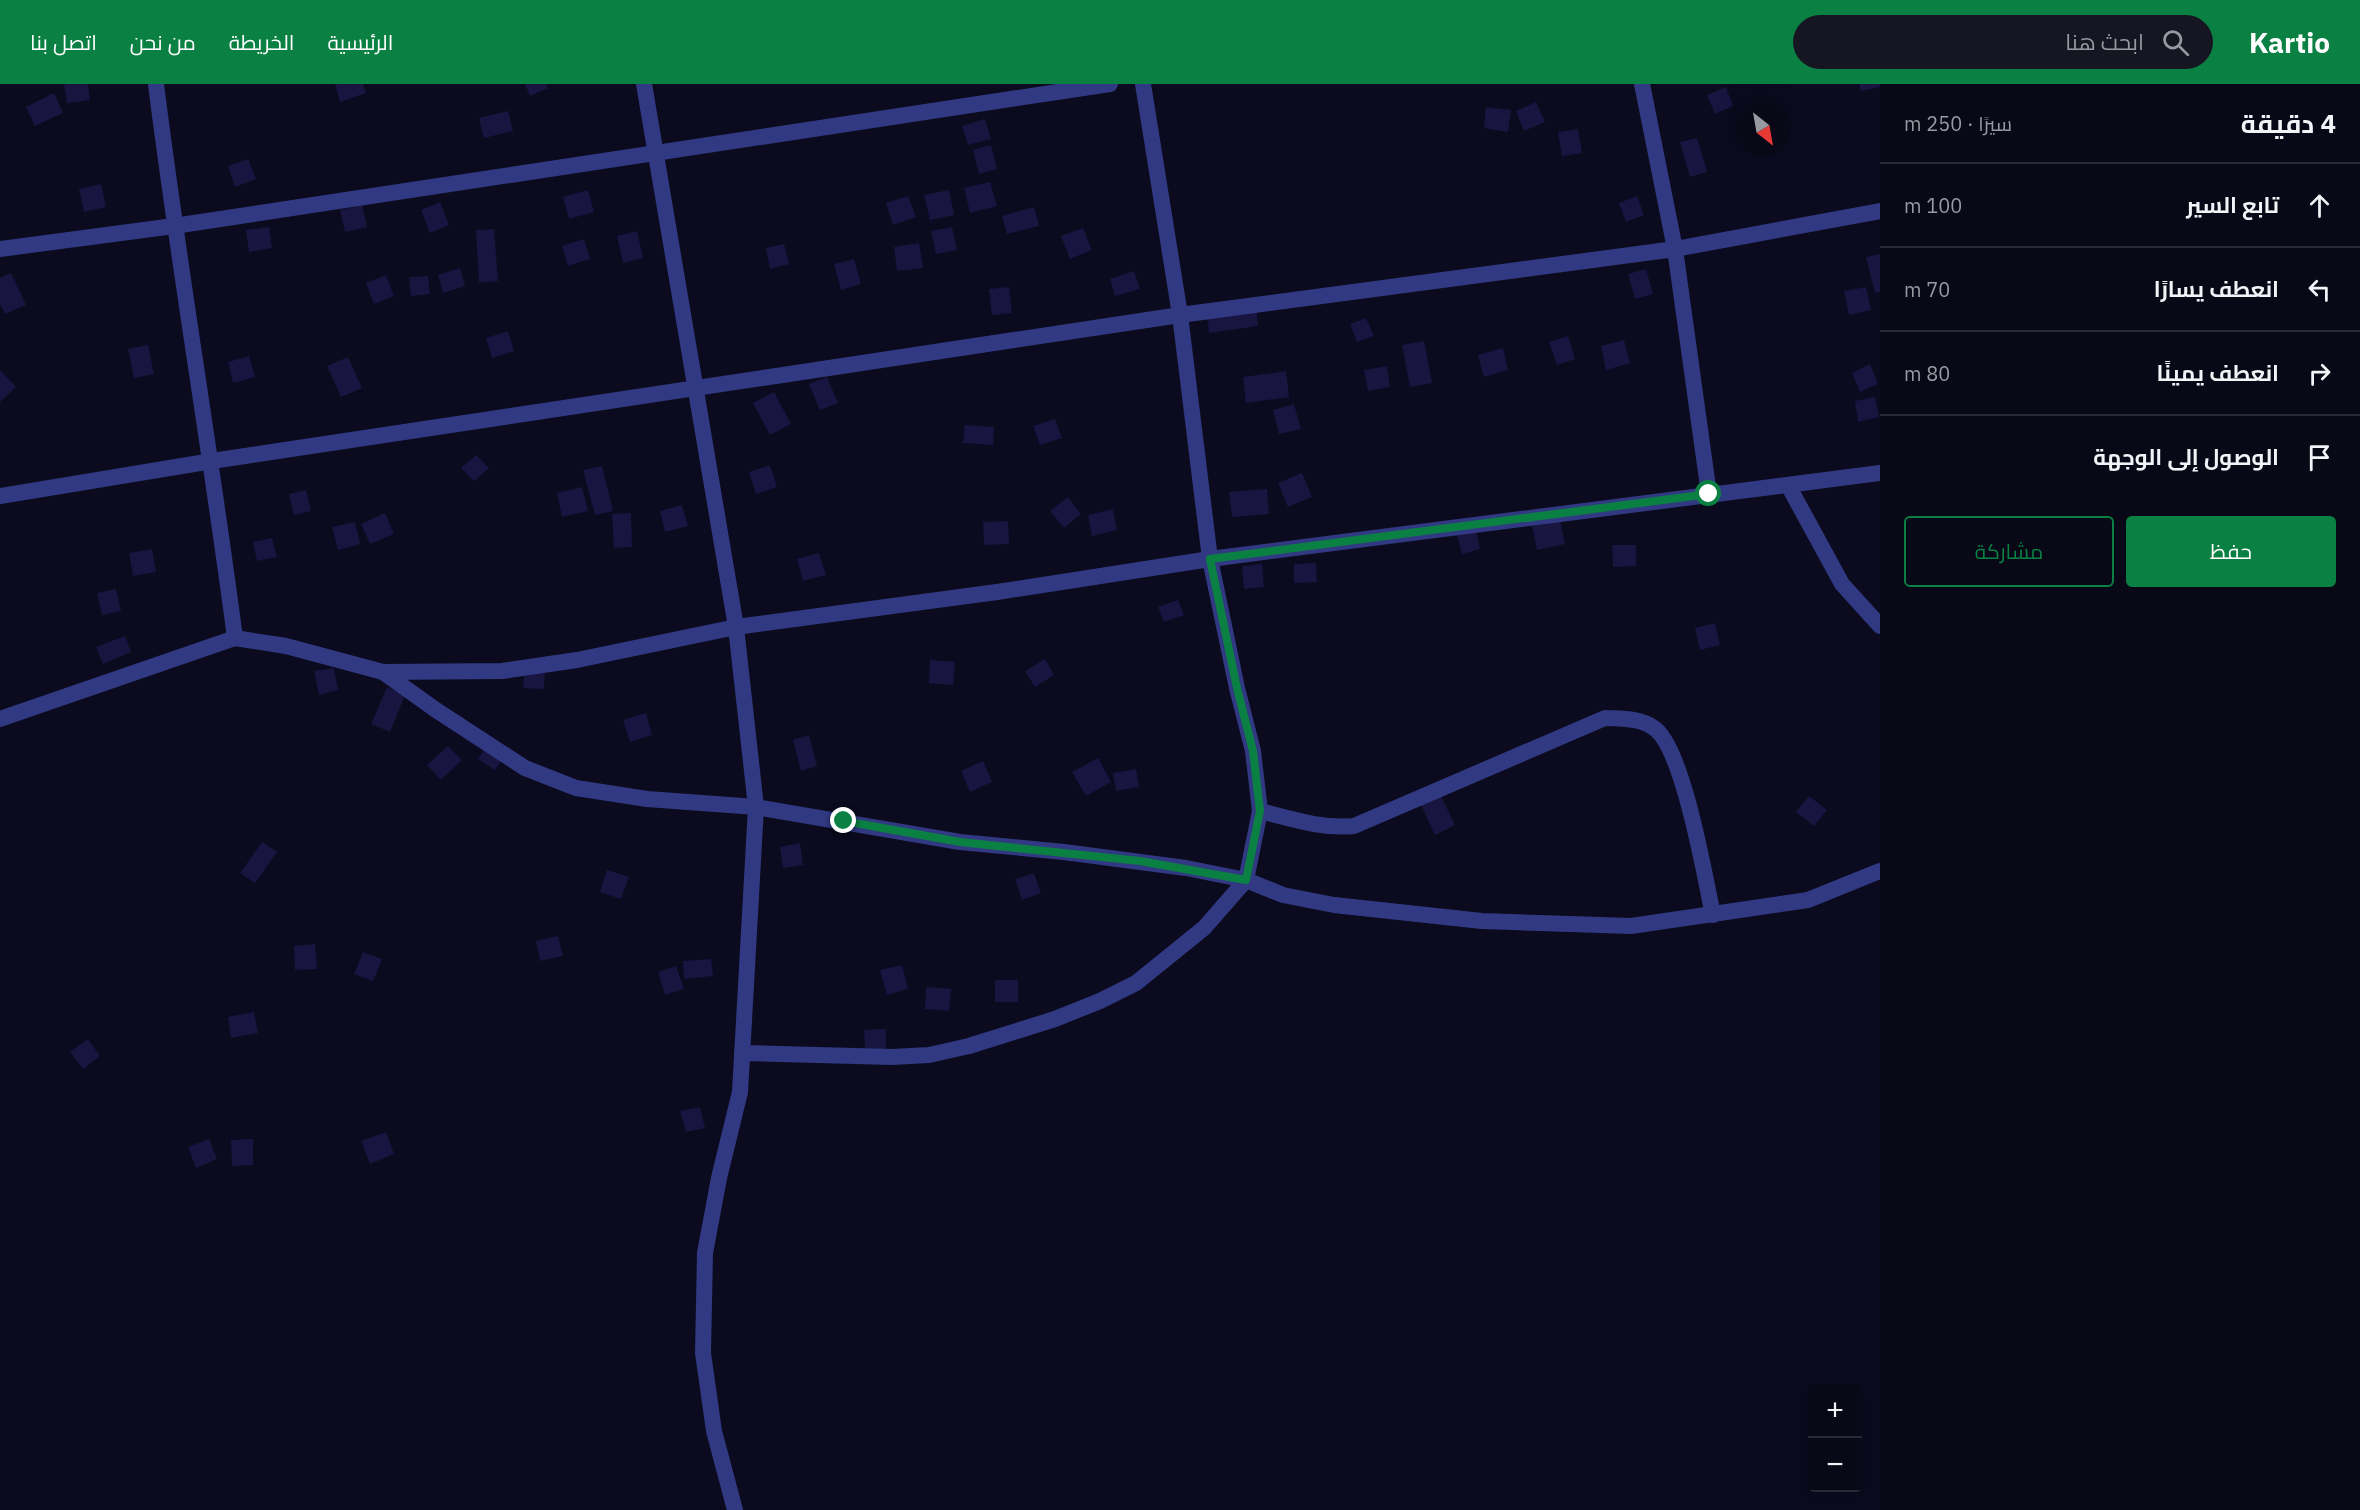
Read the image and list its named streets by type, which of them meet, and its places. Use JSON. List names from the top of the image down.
{
  "north": "bottom right",
  "page": {
    "header": "Kartio",
    "search": "ابحث هنا",
    "nav": [
      "الرئيسية",
      "الخريطة",
      "من نحن",
      "اتصل بنا"
    ],
    "heading": ["4 دقيقة", "سيرًا · 250 m"],
    "list": [
      ["تابع السير", "100 m"],
      ["انعطف يسارًا", "70 m"],
      ["انعطف يمينًا", "80 m"],
      "الوصول إلى الوجهة"
    ],
    "buttons": ["حفظ", "مشاركة"],
    "map_buttons": ["+", "−"]
  }
}
